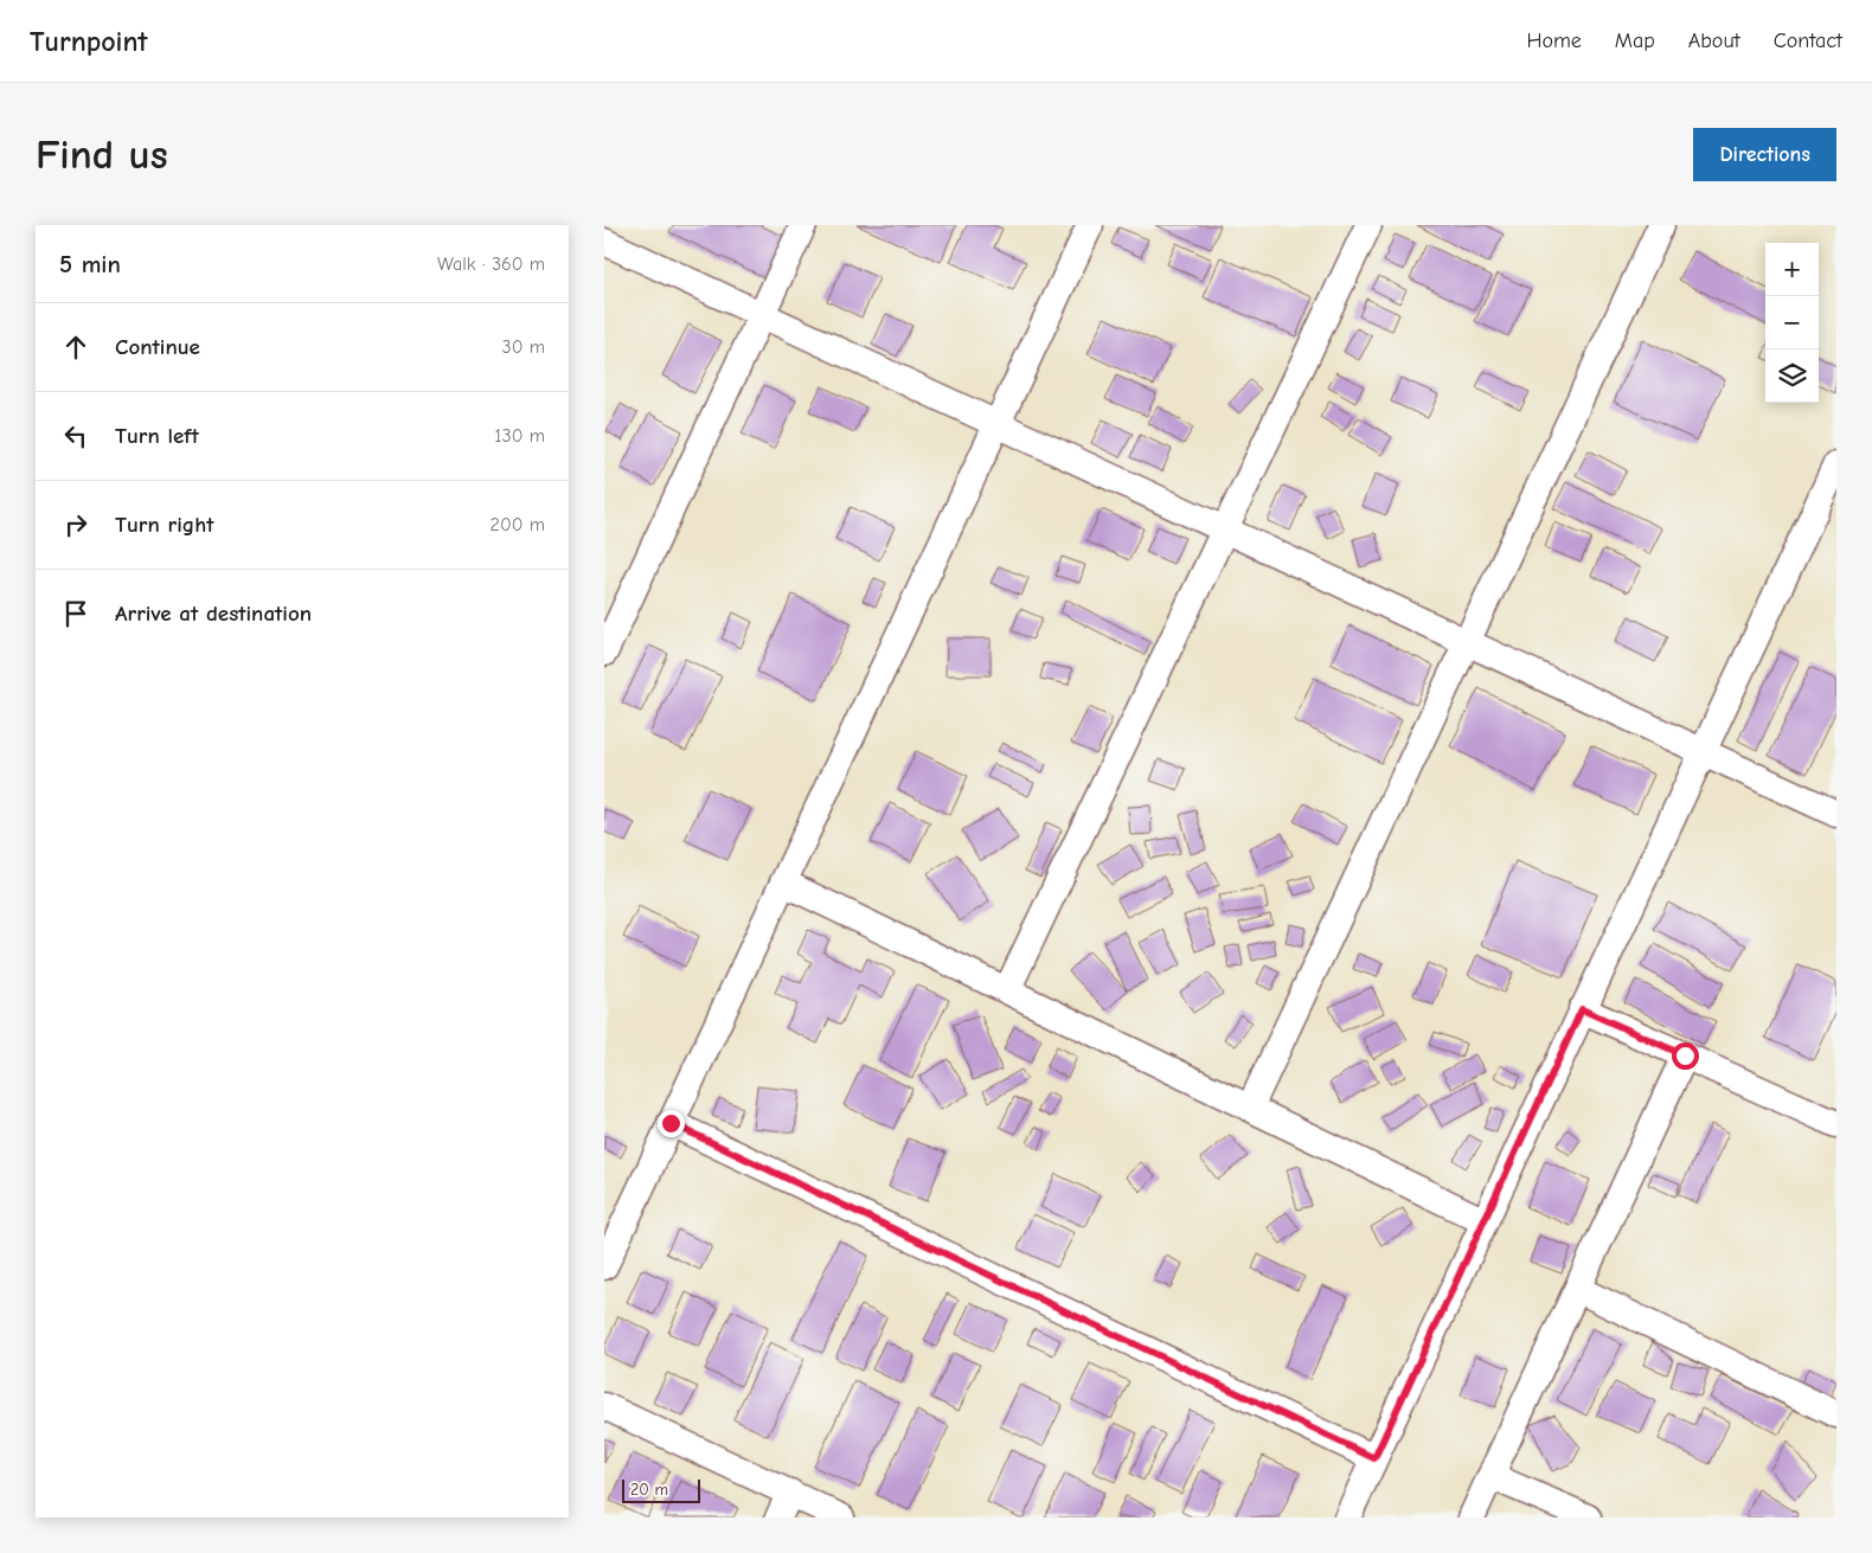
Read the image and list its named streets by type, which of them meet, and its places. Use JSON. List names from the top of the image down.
{
  "scale_bar": "20 m",
  "page": {
    "header": "Turnpoint",
    "nav": [
      "Home",
      "Map",
      "About",
      "Contact"
    ],
    "buttons": "Directions",
    "title": "Find us",
    "heading": ["5 min", "Walk · 360 m"],
    "map_buttons": ["+", "−"],
    "list": [
      ["Continue", "30 m"],
      ["Turn left", "130 m"],
      ["Turn right", "200 m"],
      "Arrive at destination"
    ],
    "scale": "20 m"
  }
}
